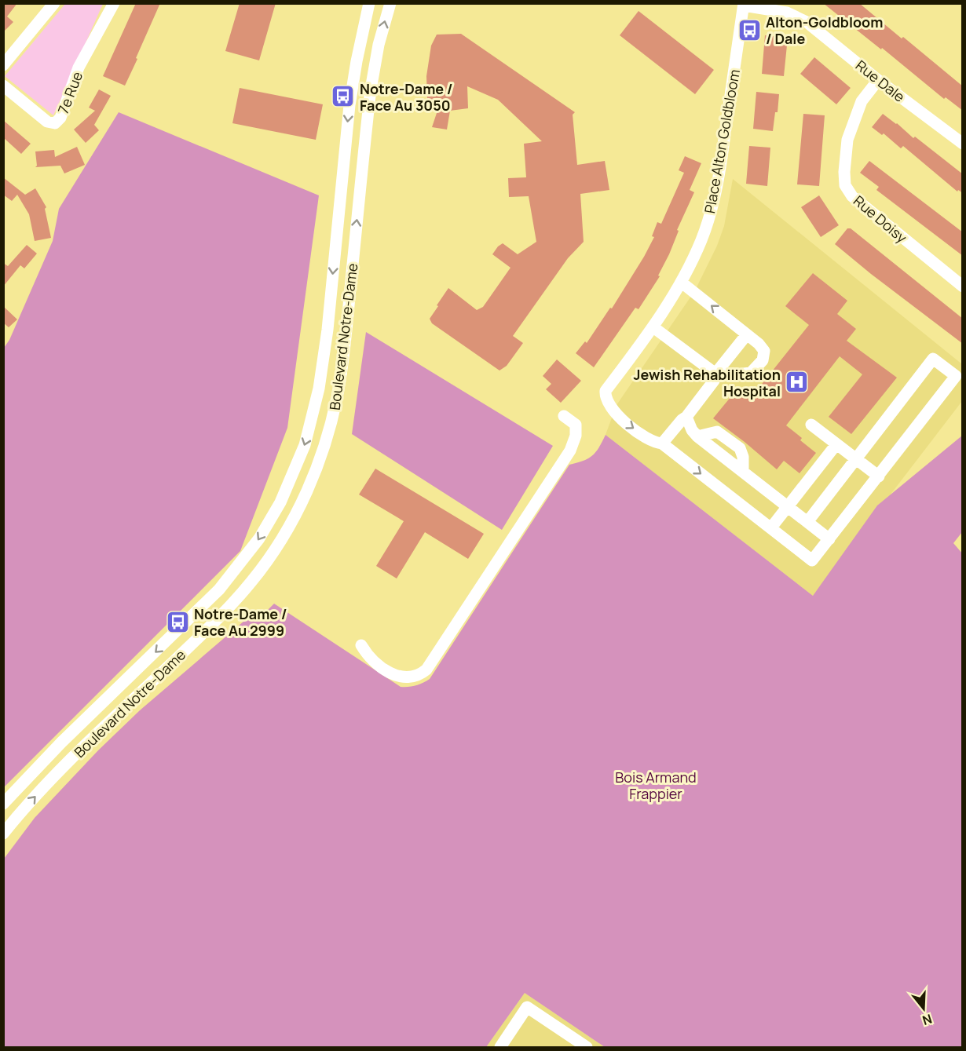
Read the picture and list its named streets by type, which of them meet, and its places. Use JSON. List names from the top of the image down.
{
  "streets": {
    "street": [
      "Rue Dale",
      "7e Rue",
      "Place Alton Goldbloom",
      "Rue Doisy",
      "Boulevard Notre-Dame"
    ]
  },
  "crossings": [
    ["Rue Dale", "Place Alton Goldbloom"],
    ["Rue Dale", "Rue Doisy"]
  ],
  "parks": ["Bois Armand Frappier"],
  "places": {
    "bus stop": ["Alton-Goldbloom / Dale", "Notre-Dame / Face Au 3050", "Notre-Dame / Face Au 2999"],
    "hospital": ["Jewish Rehabilitation Hospital"]
  },
  "north": "bottom"
}
